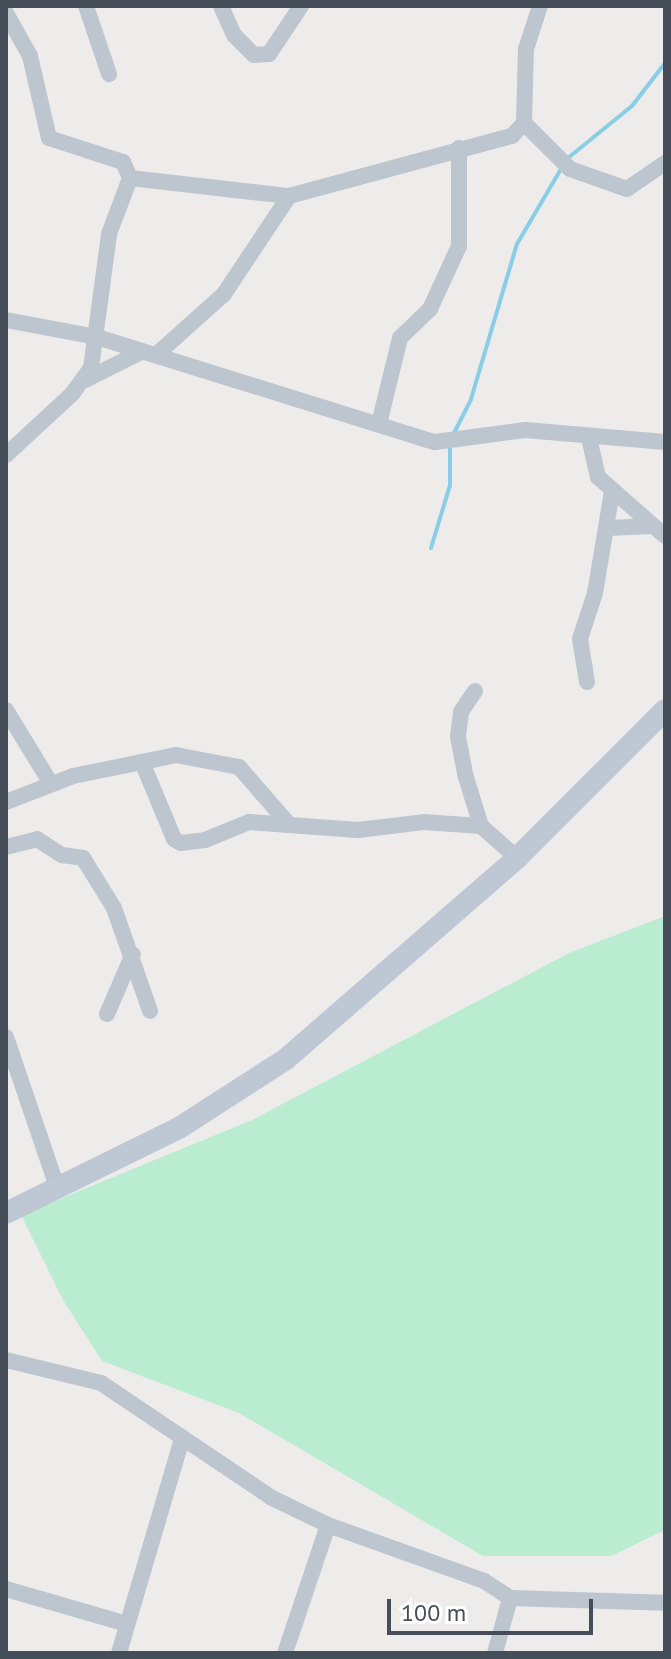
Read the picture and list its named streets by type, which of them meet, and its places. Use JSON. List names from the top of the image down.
{
  "scale_bar": "100 m"
}
